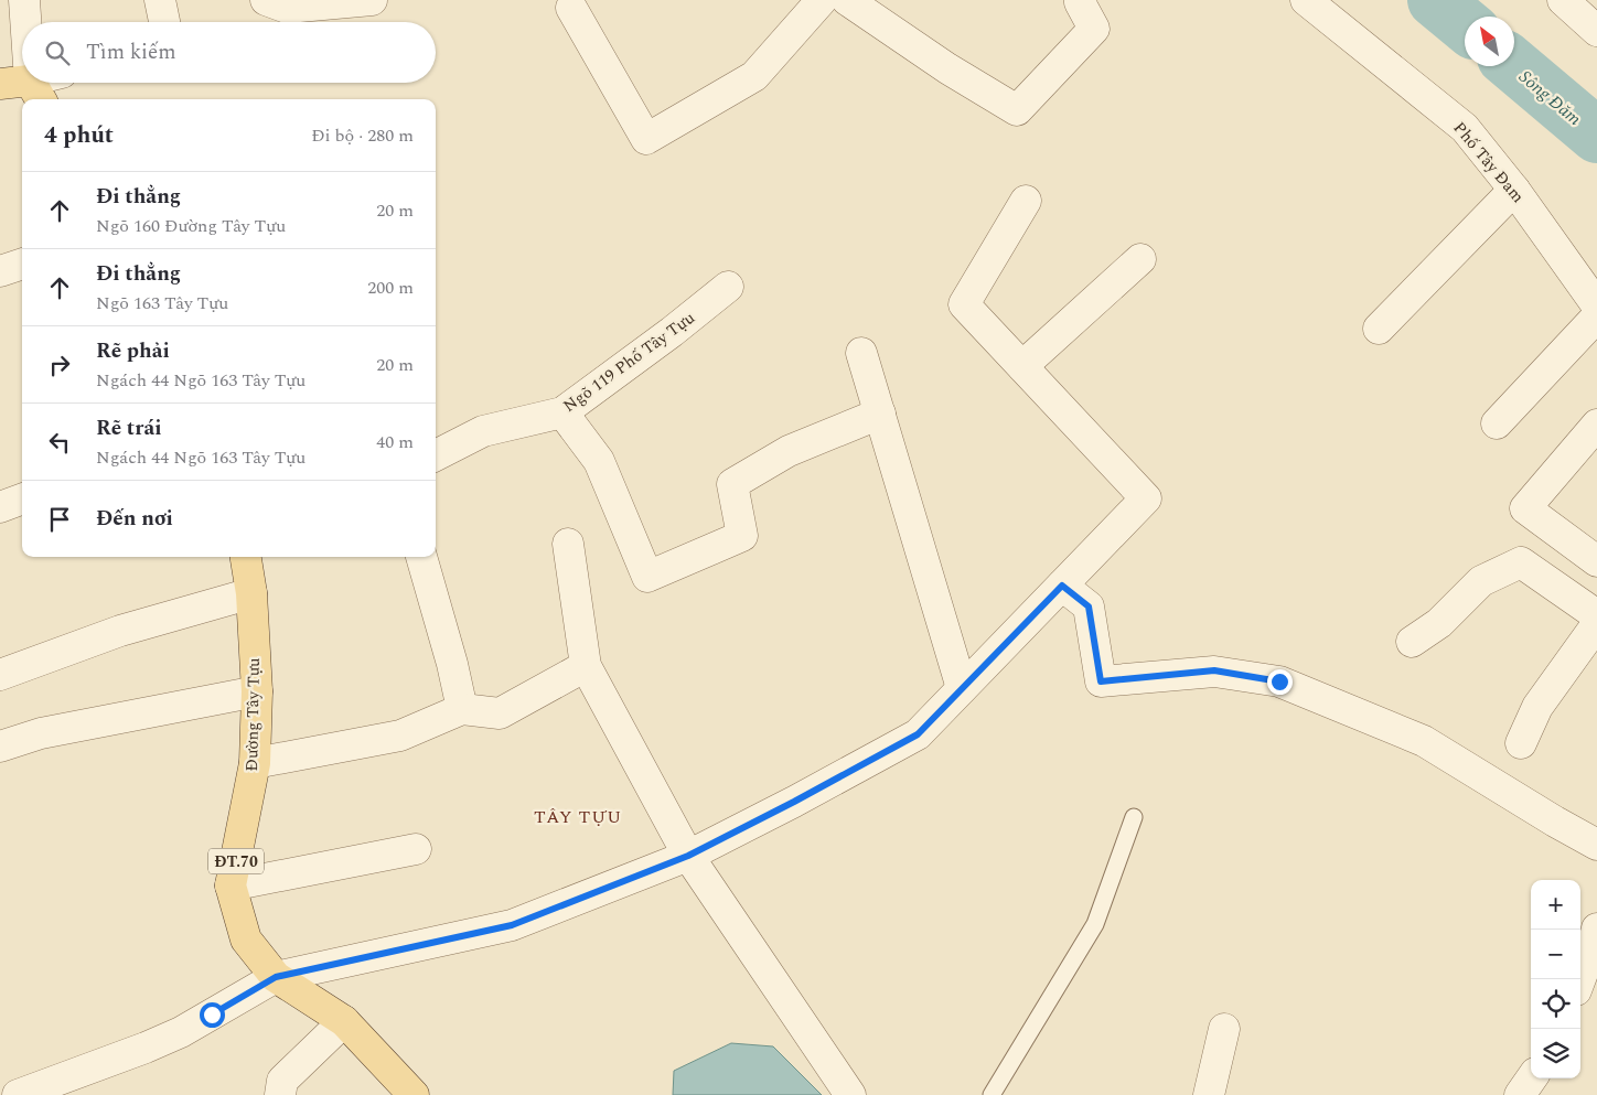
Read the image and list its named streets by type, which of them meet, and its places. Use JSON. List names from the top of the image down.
{
  "streets": {
    "main road": ["Đường Tây Tựu", "ĐT.70"],
    "street": ["Phố Tây Đam", "Ngõ 119 Phố Tây Tựu"]
  },
  "districts": ["TÂY TỰU"],
  "water": ["Sông Đăm"],
  "north": "top left",
  "page": {
    "search": "Tìm kiếm",
    "heading": ["4 phút", "Đi bộ · 280 m"],
    "list": [
      ["Đi thẳng", "Ngõ 160 Đường Tây Tựu", "20 m"],
      ["Đi thẳng", "Ngõ 163 Tây Tựu", "200 m"],
      ["Rẽ phải", "Ngách 44 Ngõ 163 Tây Tựu", "20 m"],
      ["Rẽ trái", "Ngách 44 Ngõ 163 Tây Tựu", "40 m"],
      "Đến nơi"
    ],
    "map_buttons": ["+", "−"]
  }
}
